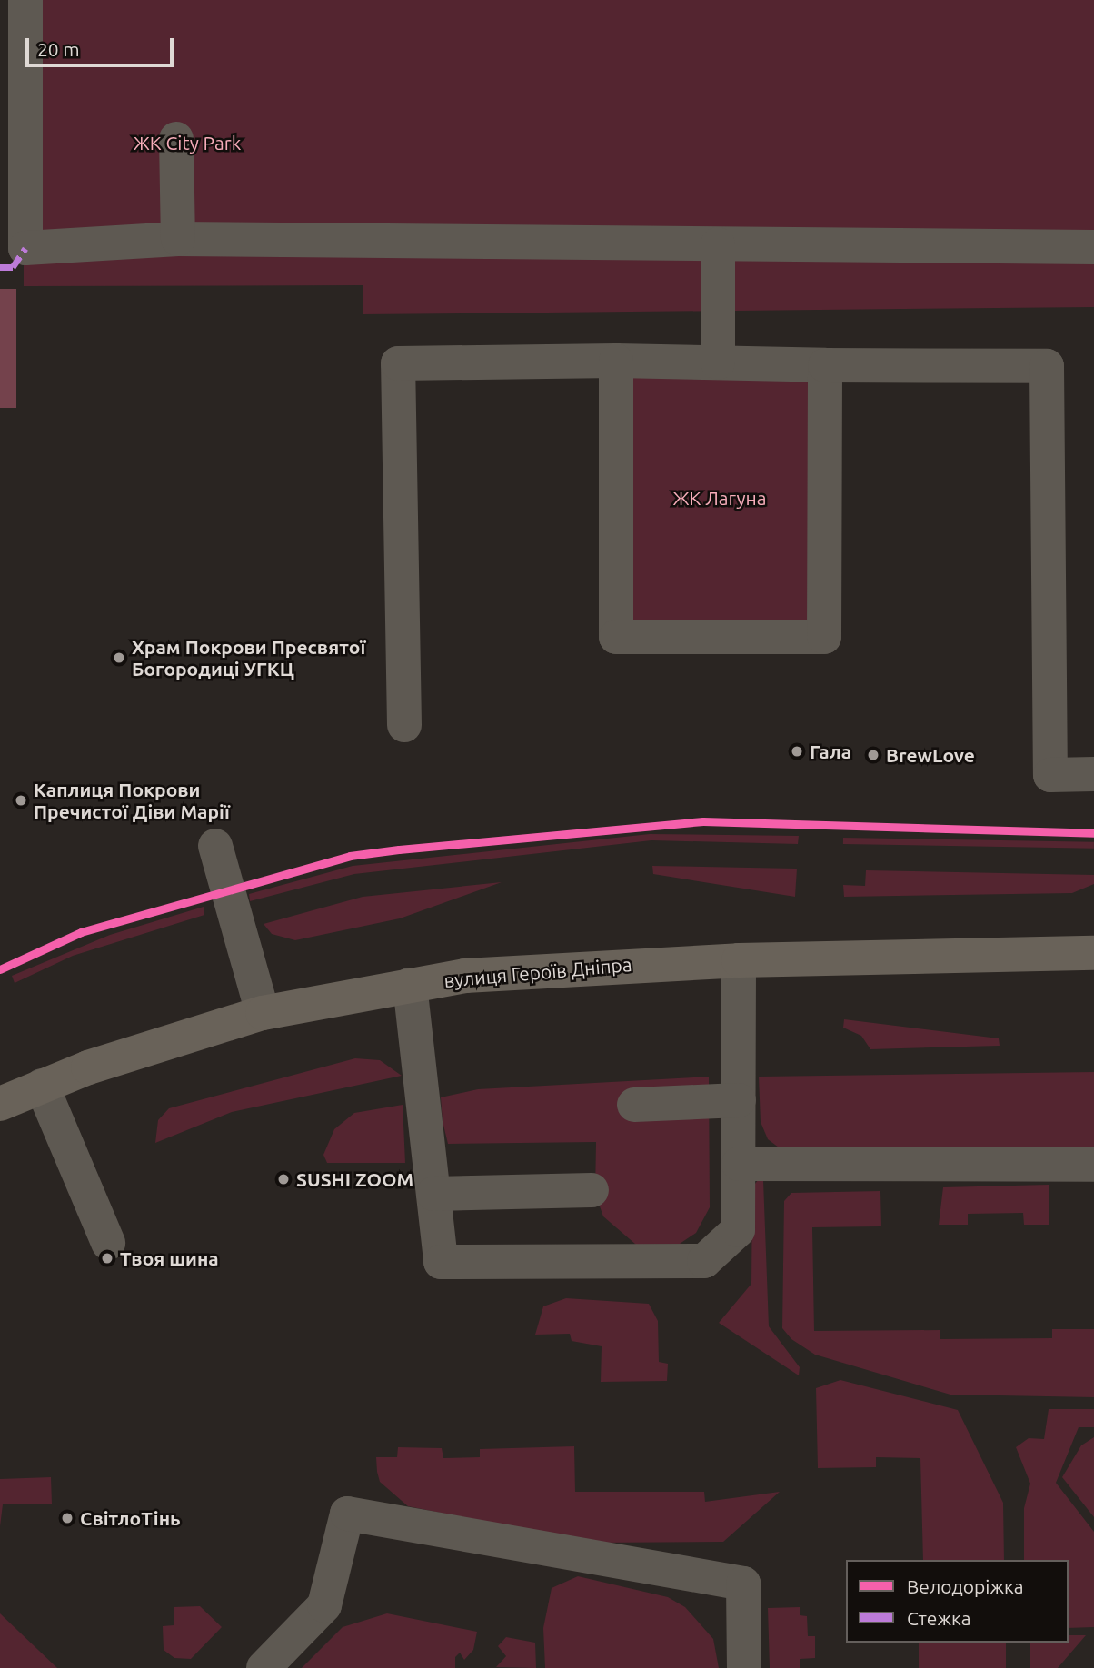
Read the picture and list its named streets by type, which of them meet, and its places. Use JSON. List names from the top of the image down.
{
  "streets": {
    "main road": ["вулиця Героїв Дніпра"]
  },
  "parks": ["ЖК City Park", "ЖК Лагуна"],
  "places": [
    "Храм Покрови Пресвятої Богородиці УГКЦ",
    "Гала",
    "BrewLove",
    "Каплиця Покрови Пречистої Діви Марії",
    "SUSHI ZOOM",
    "Твоя шина",
    "СвітлоТінь"
  ],
  "legend": ["Велодоріжка", "Стежка"],
  "scale_bar": "20 m"
}
